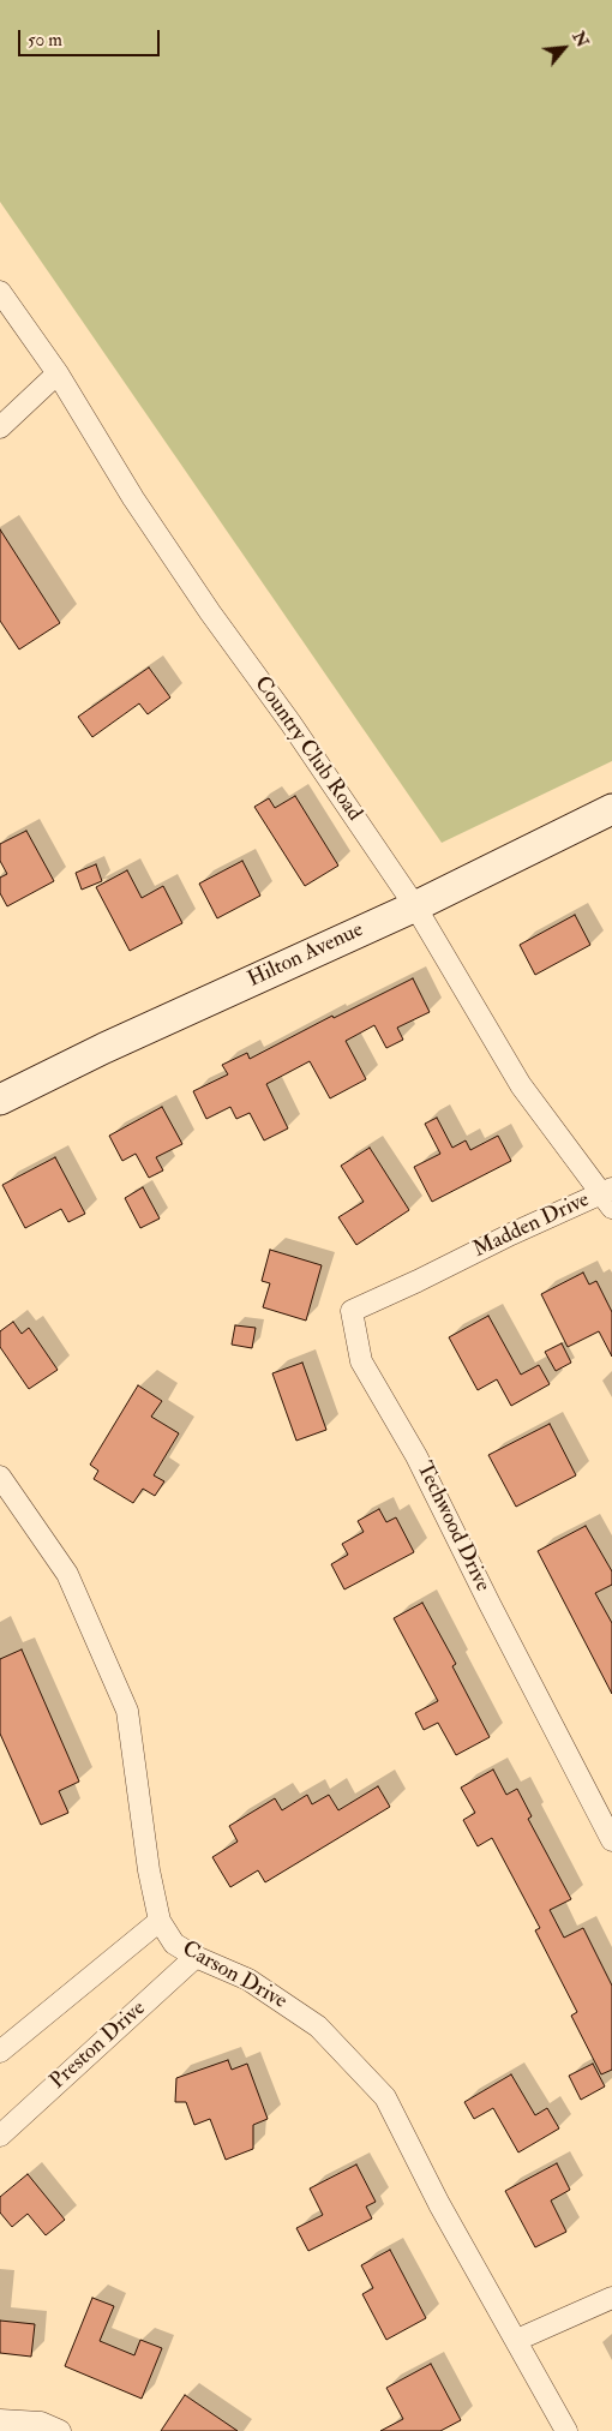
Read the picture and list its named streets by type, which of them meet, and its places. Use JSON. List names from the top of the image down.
{
  "streets": {
    "street": [
      "Country Club Road",
      "Hilton Avenue",
      "Madden Drive",
      "Techwood Drive",
      "Carson Drive",
      "Preston Drive"
    ]
  },
  "crossings": [
    ["Country Club Road", "Hilton Avenue"],
    ["Country Club Road", "Madden Drive"],
    ["Madden Drive", "Techwood Drive"],
    ["Carson Drive", "Preston Drive"]
  ],
  "scale_bar": "50 m",
  "north": "top right"
}
